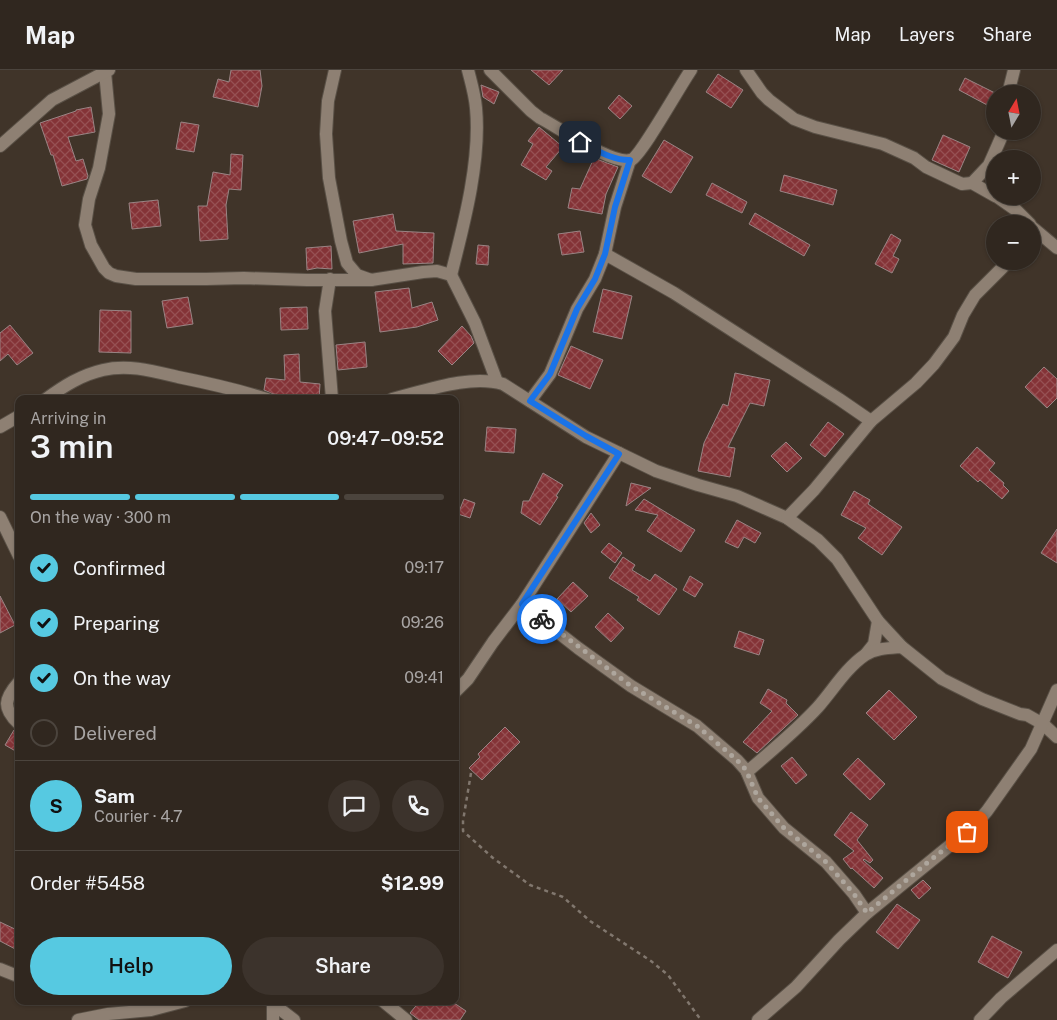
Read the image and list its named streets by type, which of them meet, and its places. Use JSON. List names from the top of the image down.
{
  "north": "top",
  "page": {
    "header": "Map",
    "nav": ["Map", "Layers", "Share"],
    "map_buttons": ["+", "−"],
    "heading": ["3 min", "Arriving in", "09:47–09:52"],
    "panel": [
      "Sam",
      "Courier · 4.7",
      "Order #5458",
      "$12.99"
    ],
    "bar": "On the way · 300 m",
    "list": [
      ["Confirmed", "09:17"],
      ["Preparing", "09:26"],
      ["On the way", "09:41"],
      "Delivered"
    ],
    "round": "S",
    "buttons": ["Help", "Share"]
  }
}
